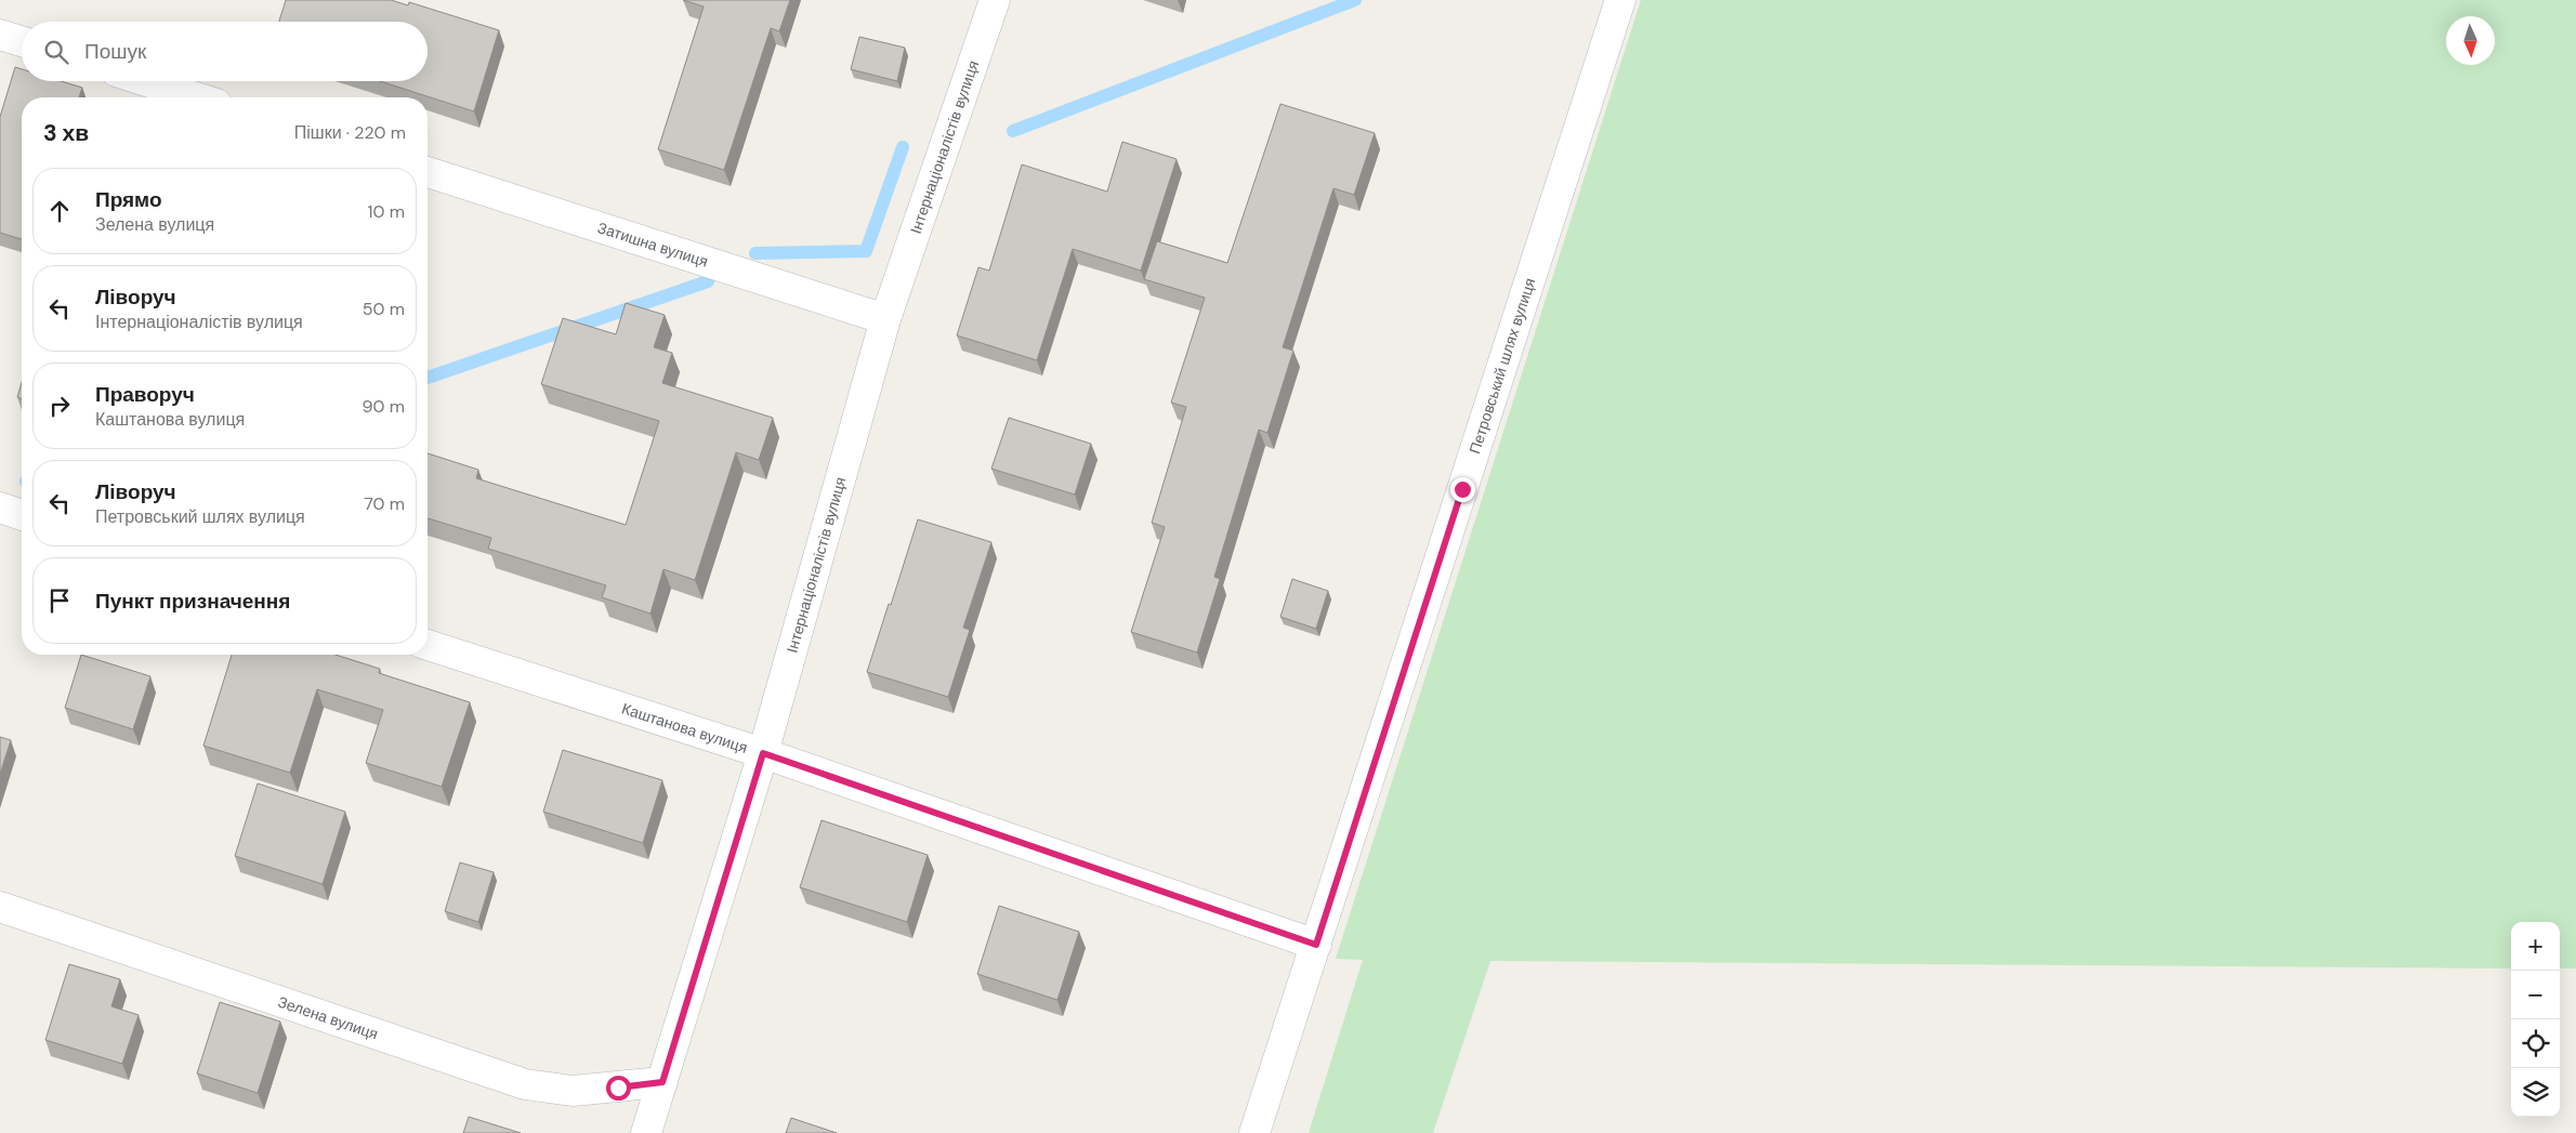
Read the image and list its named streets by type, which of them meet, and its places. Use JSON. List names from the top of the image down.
{
  "streets": {
    "street": [
      "Інтернаціоналістів вулиця",
      "Затишна вулиця",
      "Петровський шлях вулиця",
      "Каштанова вулиця",
      "Зелена вулиця"
    ]
  },
  "crossings": [
    ["Інтернаціоналістів вулиця", "Затишна вулиця"],
    ["Інтернаціоналістів вулиця", "Каштанова вулиця"],
    ["Інтернаціоналістів вулиця", "Зелена вулиця"],
    ["Петровський шлях вулиця", "Каштанова вулиця"]
  ],
  "north": "bottom",
  "page": {
    "search": "Пошук",
    "heading": ["3 хв", "Пішки · 220 m"],
    "list": [
      ["Прямо", "Зелена вулиця", "10 m"],
      ["Ліворуч", "Інтернаціоналістів вулиця", "50 m"],
      ["Праворуч", "Каштанова вулиця", "90 m"],
      ["Ліворуч", "Петровський шлях вулиця", "70 m"],
      "Пункт призначення"
    ],
    "map_buttons": ["+", "−"]
  }
}
